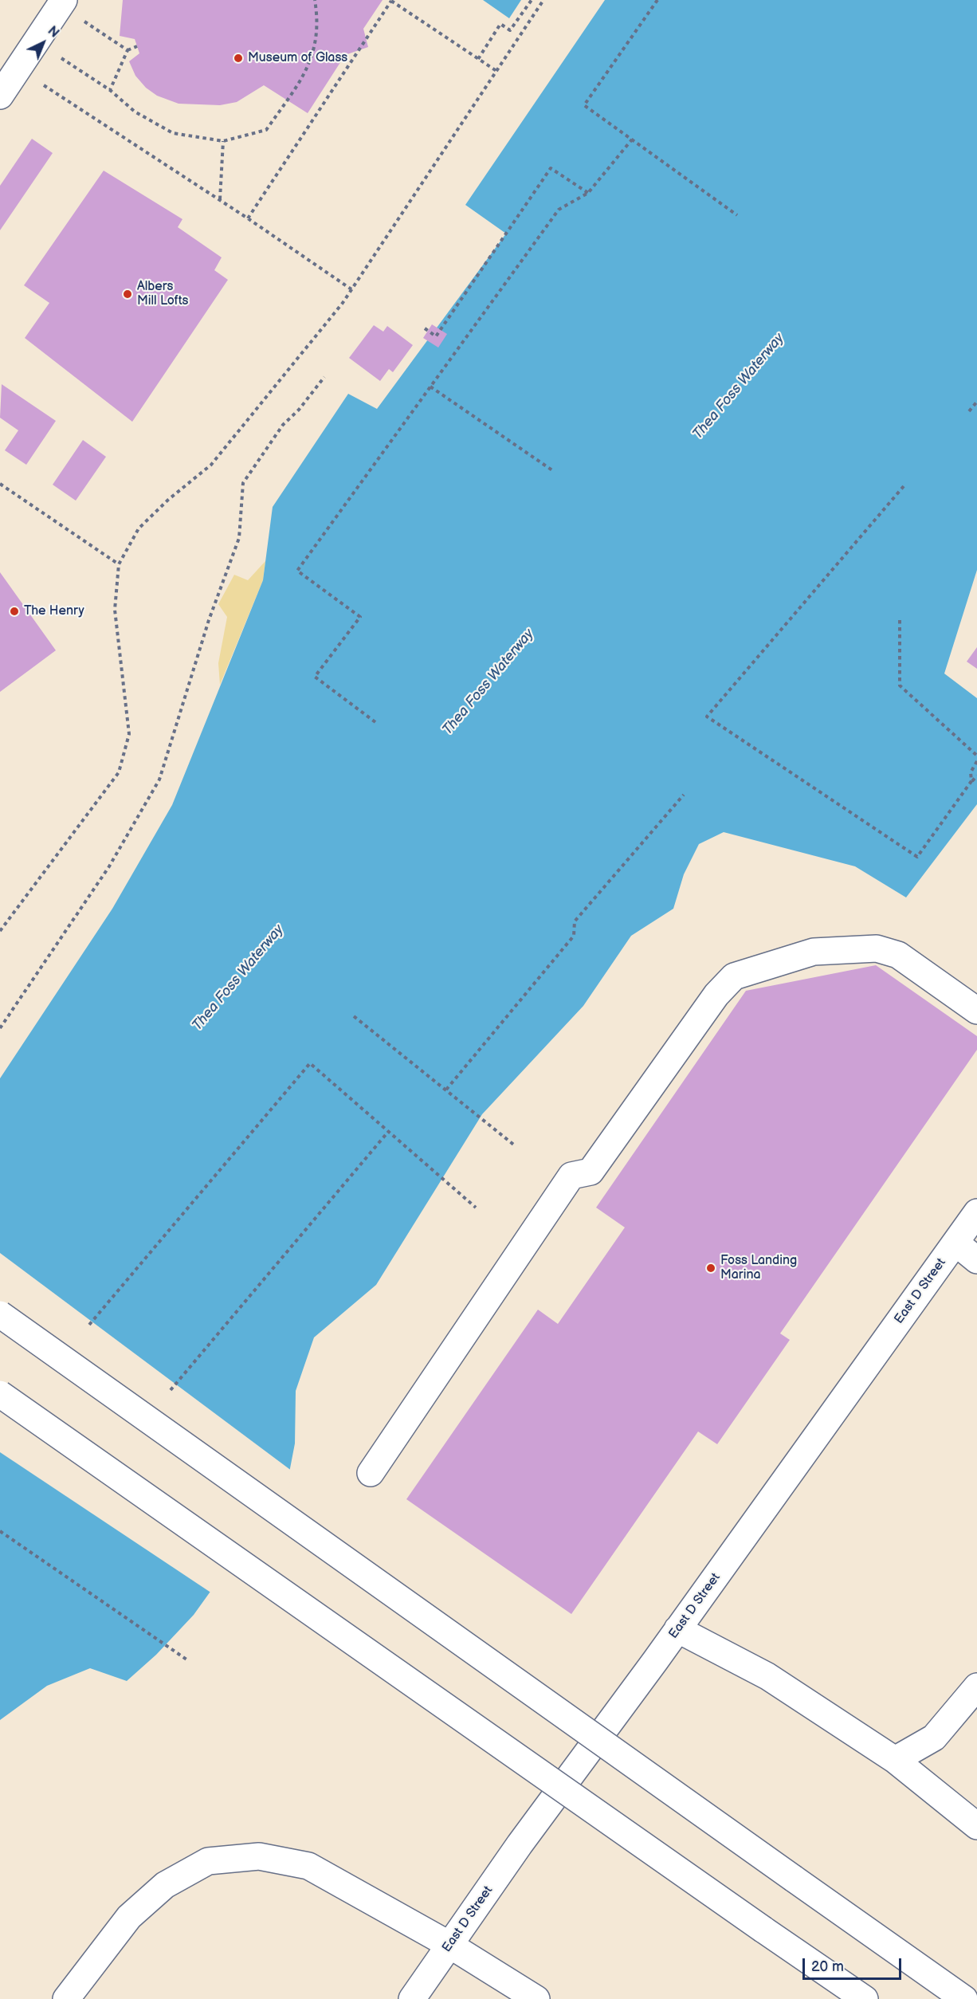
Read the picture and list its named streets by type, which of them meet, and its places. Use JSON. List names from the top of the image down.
{
  "streets": {
    "main road": ["East D Street"]
  },
  "water": ["Thea Foss Waterway"],
  "places": [
    "Museum of Glass",
    "Albers Mill Lofts",
    "The Henry",
    "Foss Landing Marina"
  ],
  "scale_bar": "20 m",
  "north": "top right"
}
